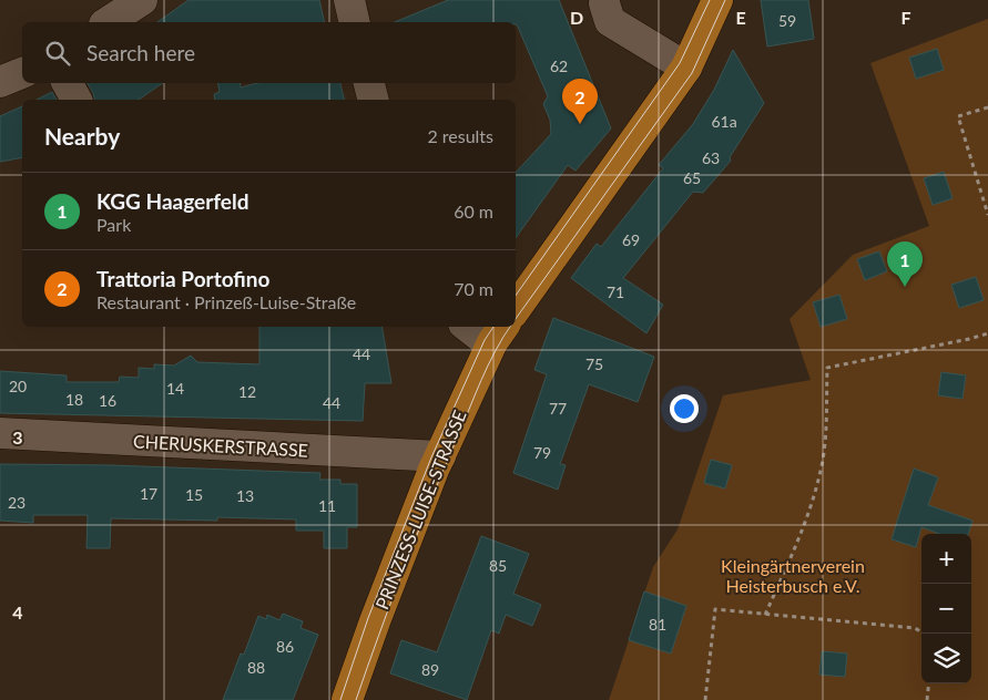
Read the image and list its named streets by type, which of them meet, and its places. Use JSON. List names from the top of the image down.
{
  "streets": {
    "main road": ["PRINZESS-LUISE-STRASSE"],
    "street": ["CHERUSKERSTRASSE"]
  },
  "crossings": [
    ["CHERUSKERSTRASSE", "PRINZESS-LUISE-STRASSE"]
  ],
  "parks": ["Kleingärtnerverein Heisterbusch e.V."],
  "house_numbers": [
    "59",
    "62",
    "61a",
    "63",
    "65",
    "69",
    "71",
    "44",
    "75",
    "20",
    "14",
    "12",
    "18",
    "16",
    "44",
    "77",
    "79",
    "17",
    "15",
    "13",
    "23",
    "11",
    "85",
    "81",
    "86",
    "88",
    "89"
  ],
  "page": {
    "search": "Search here",
    "pins": ["2", "1"],
    "heading": ["Nearby", "2 results"],
    "list": [
      {
        "mark": "1",
        "name": "KGG Haagerfeld",
        "note": "Park",
        "value": "60 m"
      },
      {
        "mark": "2",
        "name": "Trattoria Portofino",
        "note": "Restaurant · Prinzeß-Luise-Straße",
        "value": "70 m"
      }
    ],
    "map_buttons": ["+", "−"]
  },
  "grid": {
    "columns": ["D", "E", "F"],
    "rows": ["3", "4"]
  }
}
